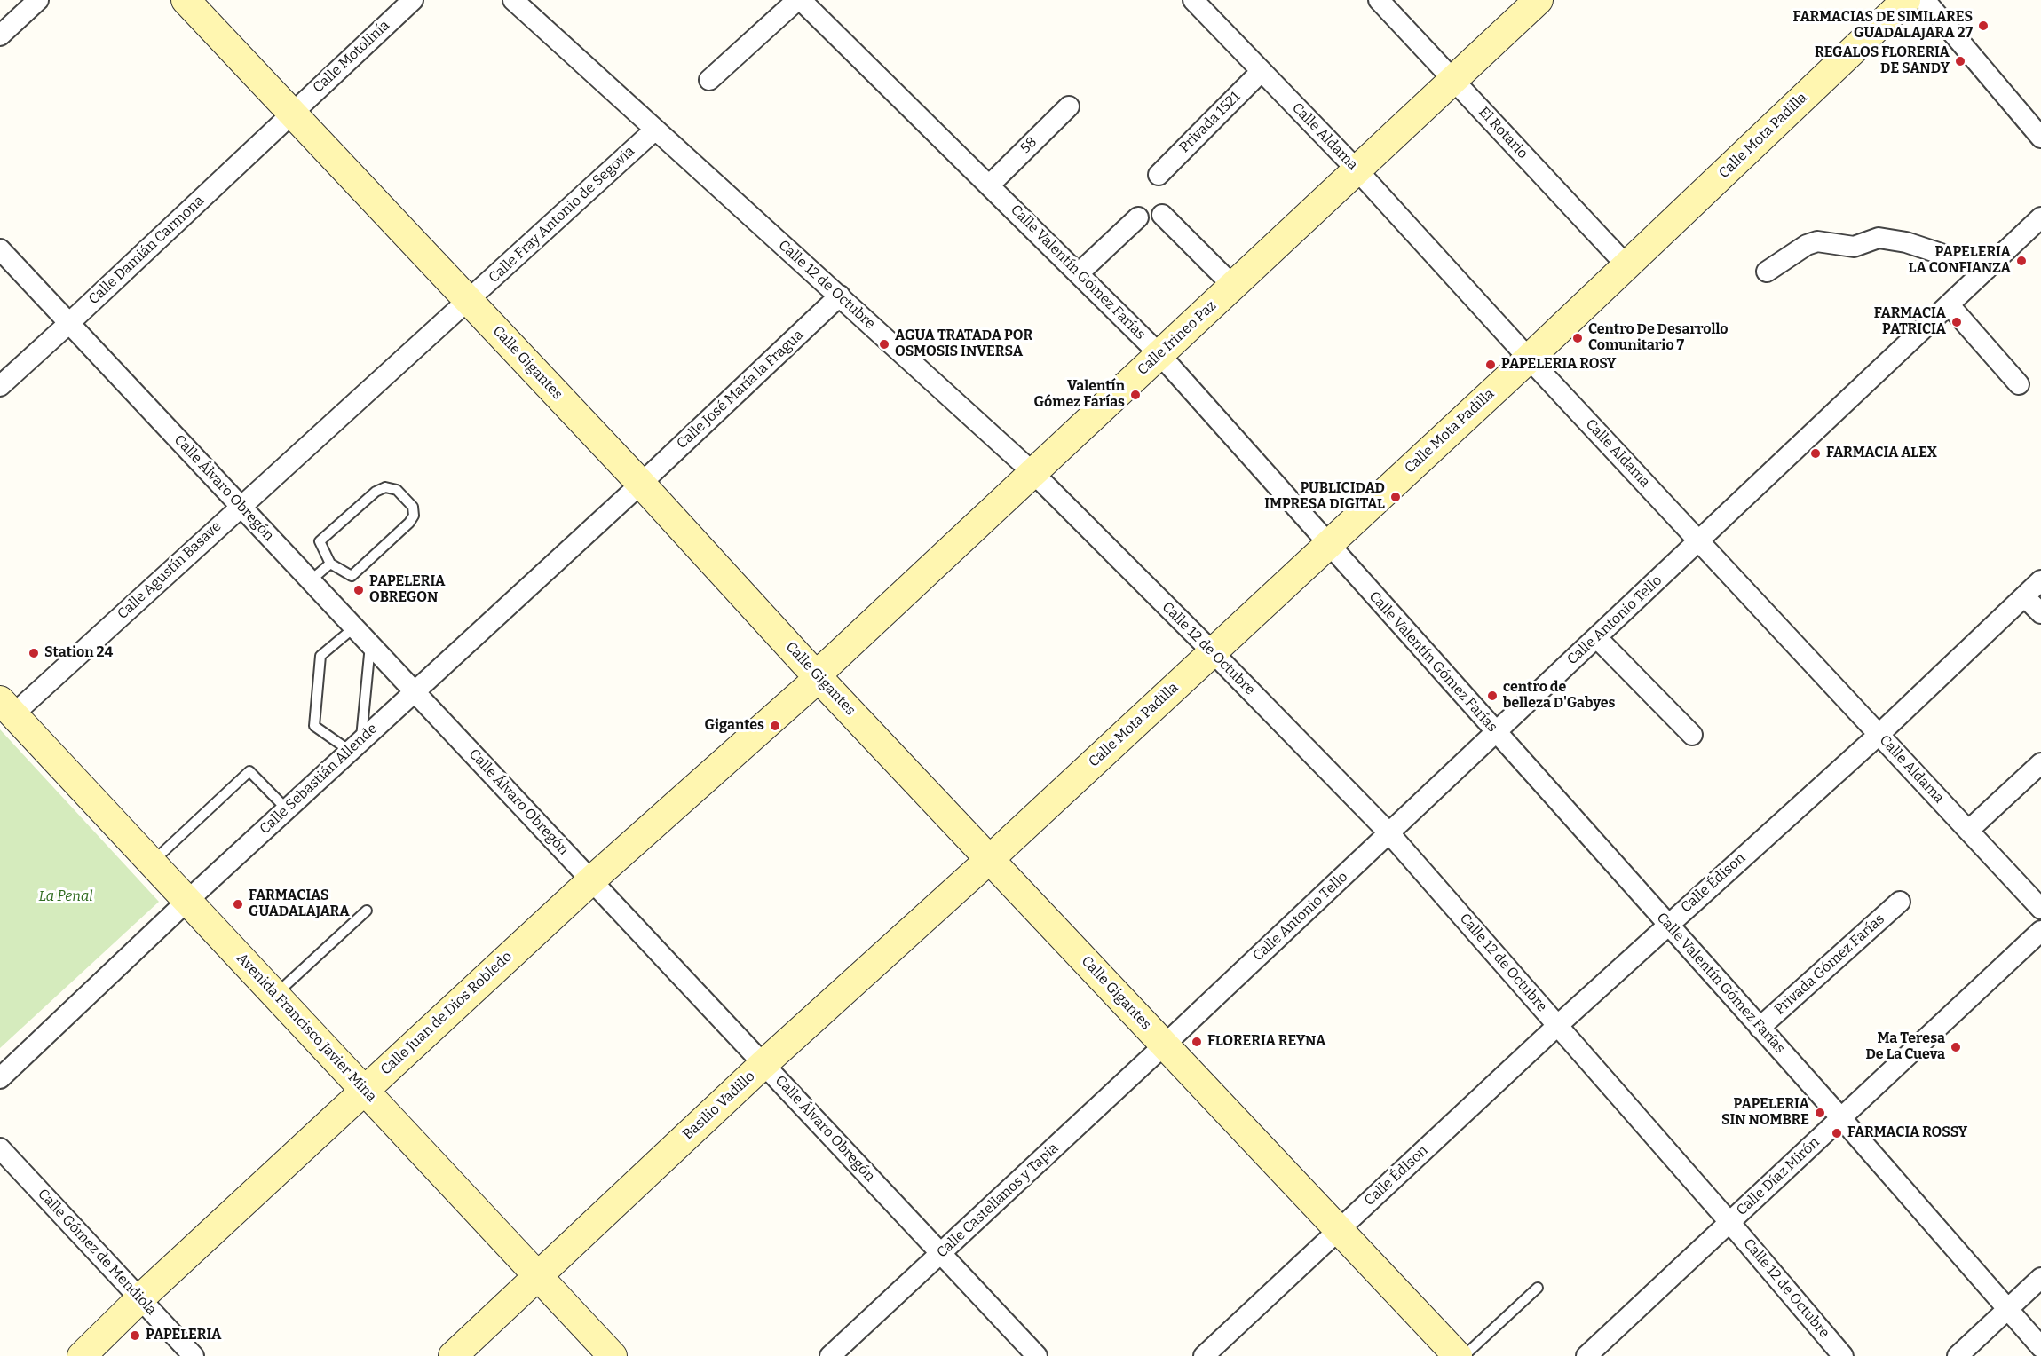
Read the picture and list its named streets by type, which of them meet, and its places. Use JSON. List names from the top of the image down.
{
  "streets": {
    "street": [
      "Calle Motolinía",
      "Privada 1521",
      "El Rotario",
      "Calle Mota Padilla",
      "Calle Aldama",
      "58",
      "Calle Fray Antonio de Segovia",
      "Calle Damián Carmona",
      "Calle Valentín Gómez Farías",
      "Calle 12 de Octubre",
      "Calle Irineo Paz",
      "Calle Gigantes",
      "Calle José María la Fragua",
      "Calle Álvaro Obregón",
      "Calle Agustín Basave",
      "Calle Antonio Tello",
      "Calle Sebastián Allende",
      "Calle Édison",
      "Privada Gómez Farías",
      "Calle Juan de Dios Robledo",
      "Avenida Francisco Javier Mina",
      "Basilio Vadillo",
      "Calle Díaz Mirón",
      "Calle Castellanos y Tapia",
      "Calle Gómez de Mendiola"
    ]
  },
  "crossings": [
    ["Calle Motolinía", "Calle Damián Carmona"],
    ["Calle Motolinía", "Calle Gigantes"],
    ["Privada 1521", "Calle Aldama"],
    ["El Rotario", "Calle Mota Padilla"],
    ["El Rotario", "Calle Irineo Paz"],
    ["Calle Mota Padilla", "Calle Aldama"],
    ["Calle Mota Padilla", "Calle Valentín Gómez Farías"],
    ["Calle Mota Padilla", "Calle 12 de Octubre"],
    ["Calle Mota Padilla", "Calle Gigantes"],
    ["Calle Mota Padilla", "Basilio Vadillo"],
    ["Calle Aldama", "Calle Irineo Paz"],
    ["Calle Aldama", "Calle Antonio Tello"],
    ["Calle Aldama", "Calle Édison"],
    ["58", "Calle Valentín Gómez Farías"],
    ["Calle Fray Antonio de Segovia", "Calle 12 de Octubre"],
    ["Calle Fray Antonio de Segovia", "Calle Gigantes"],
    ["Calle Fray Antonio de Segovia", "Calle Agustín Basave"],
    ["Calle Damián Carmona", "Calle Gigantes"],
    ["Calle Damián Carmona", "Calle Álvaro Obregón"],
    ["Calle Valentín Gómez Farías", "Calle Irineo Paz"],
    ["Calle Valentín Gómez Farías", "Calle Antonio Tello"],
    ["Calle Valentín Gómez Farías", "Calle Édison"],
    ["Calle Valentín Gómez Farías", "Privada Gómez Farías"],
    ["Calle Valentín Gómez Farías", "Calle Díaz Mirón"],
    ["Calle 12 de Octubre", "Calle Irineo Paz"],
    ["Calle 12 de Octubre", "Calle José María la Fragua"],
    ["Calle 12 de Octubre", "Calle Antonio Tello"],
    ["Calle 12 de Octubre", "Calle Édison"],
    ["Calle 12 de Octubre", "Calle Díaz Mirón"],
    ["Calle Irineo Paz", "Calle Gigantes"],
    ["Calle Irineo Paz", "Calle Juan de Dios Robledo"],
    ["Calle Gigantes", "Calle José María la Fragua"],
    ["Calle Gigantes", "Calle Agustín Basave"],
    ["Calle Gigantes", "Calle Antonio Tello"],
    ["Calle Gigantes", "Calle Sebastián Allende"],
    ["Calle Gigantes", "Calle Édison"],
    ["Calle Gigantes", "Calle Juan de Dios Robledo"],
    ["Calle Gigantes", "Basilio Vadillo"],
    ["Calle Gigantes", "Calle Castellanos y Tapia"],
    ["Calle José María la Fragua", "Calle Sebastián Allende"],
    ["Calle Álvaro Obregón", "Calle Agustín Basave"],
    ["Calle Álvaro Obregón", "Calle Sebastián Allende"],
    ["Calle Álvaro Obregón", "Calle Juan de Dios Robledo"],
    ["Calle Álvaro Obregón", "Basilio Vadillo"],
    ["Calle Álvaro Obregón", "Calle Castellanos y Tapia"],
    ["Calle Agustín Basave", "Avenida Francisco Javier Mina"],
    ["Calle Antonio Tello", "Calle Castellanos y Tapia"],
    ["Calle Sebastián Allende", "Avenida Francisco Javier Mina"],
    ["Calle Juan de Dios Robledo", "Avenida Francisco Javier Mina"],
    ["Calle Juan de Dios Robledo", "Calle Gómez de Mendiola"],
    ["Avenida Francisco Javier Mina", "Basilio Vadillo"]
  ],
  "parks": ["La Penal"],
  "places": [
    "FARMACIAS DE SIMILARES GUADALAJARA 27",
    "REGALOS FLORERIA DE SANDY",
    "PAPELERIA LA CONFIANZA",
    "FARMACIA PATRICIA",
    "Centro De Desarrollo Comunitario 7",
    "AGUA TRATADA POR OSMOSIS INVERSA",
    "PAPELERIA ROSY",
    "Valentín Gómez Farías",
    "FARMACIA ALEX",
    "PUBLICIDAD IMPRESA DIGITAL",
    "PAPELERIA OBREGON",
    "Station 24",
    "centro de belleza D'Gabyes",
    "Gigantes",
    "FARMACIAS GUADALAJARA",
    "FLORERIA REYNA",
    "Ma Teresa De La Cueva",
    "PAPELERIA SIN NOMBRE",
    "FARMACIA ROSSY",
    "PAPELERIA"
  ]
}
